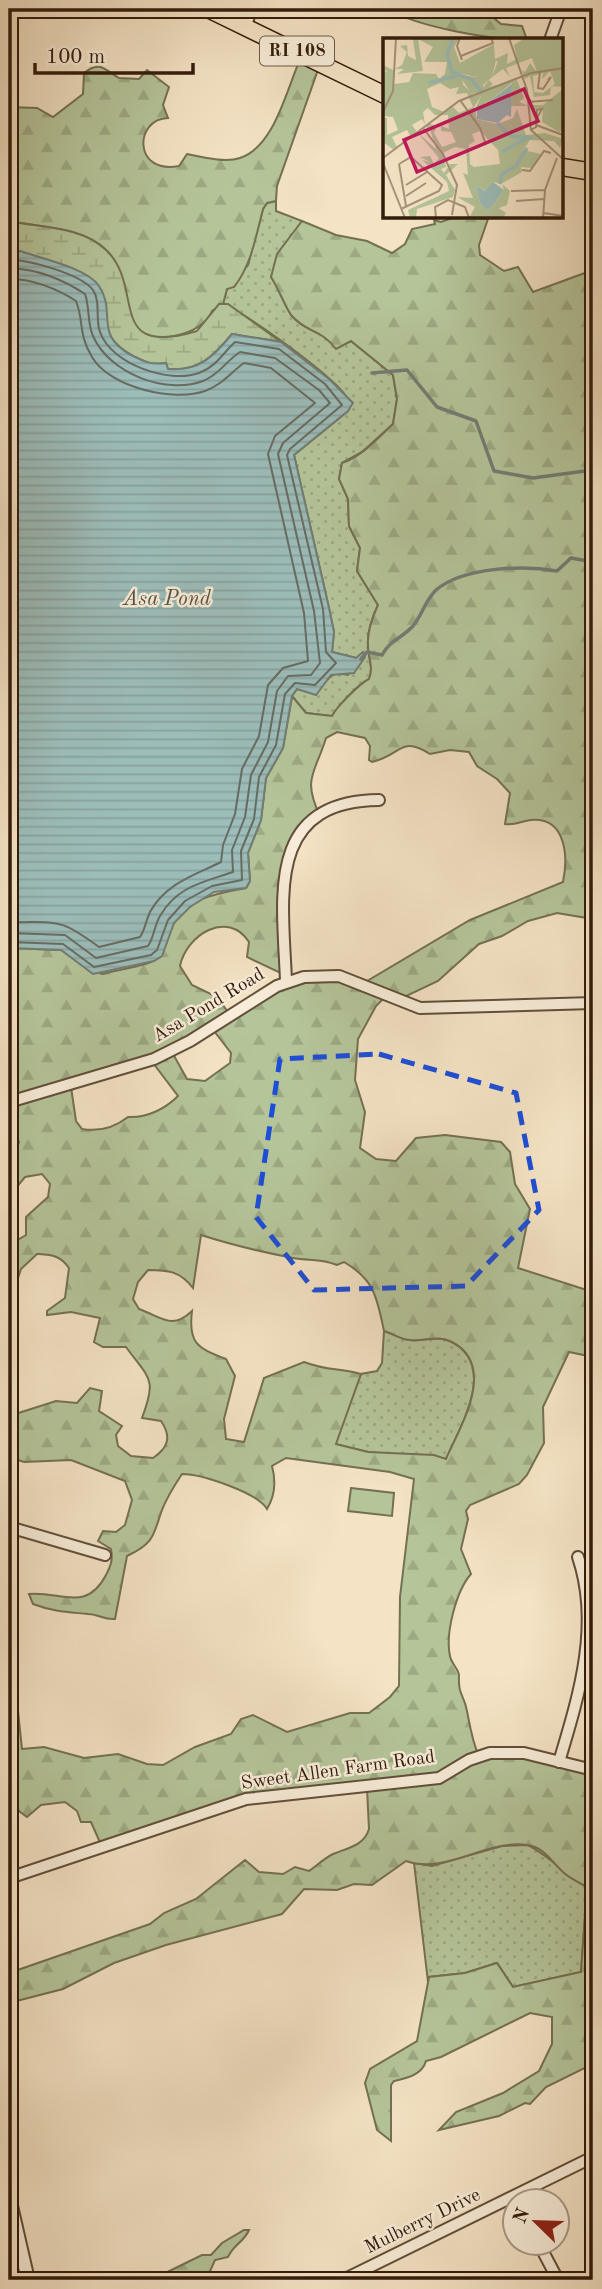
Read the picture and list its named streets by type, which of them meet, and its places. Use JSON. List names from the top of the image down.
{
  "streets": {
    "main road": ["RI 108"],
    "street": ["Asa Pond Road", "Sweet Allen Farm Road", "Mulberry Drive"]
  },
  "water": ["Asa Pond"],
  "scale_bar": "100 m",
  "north": "top left"
}
